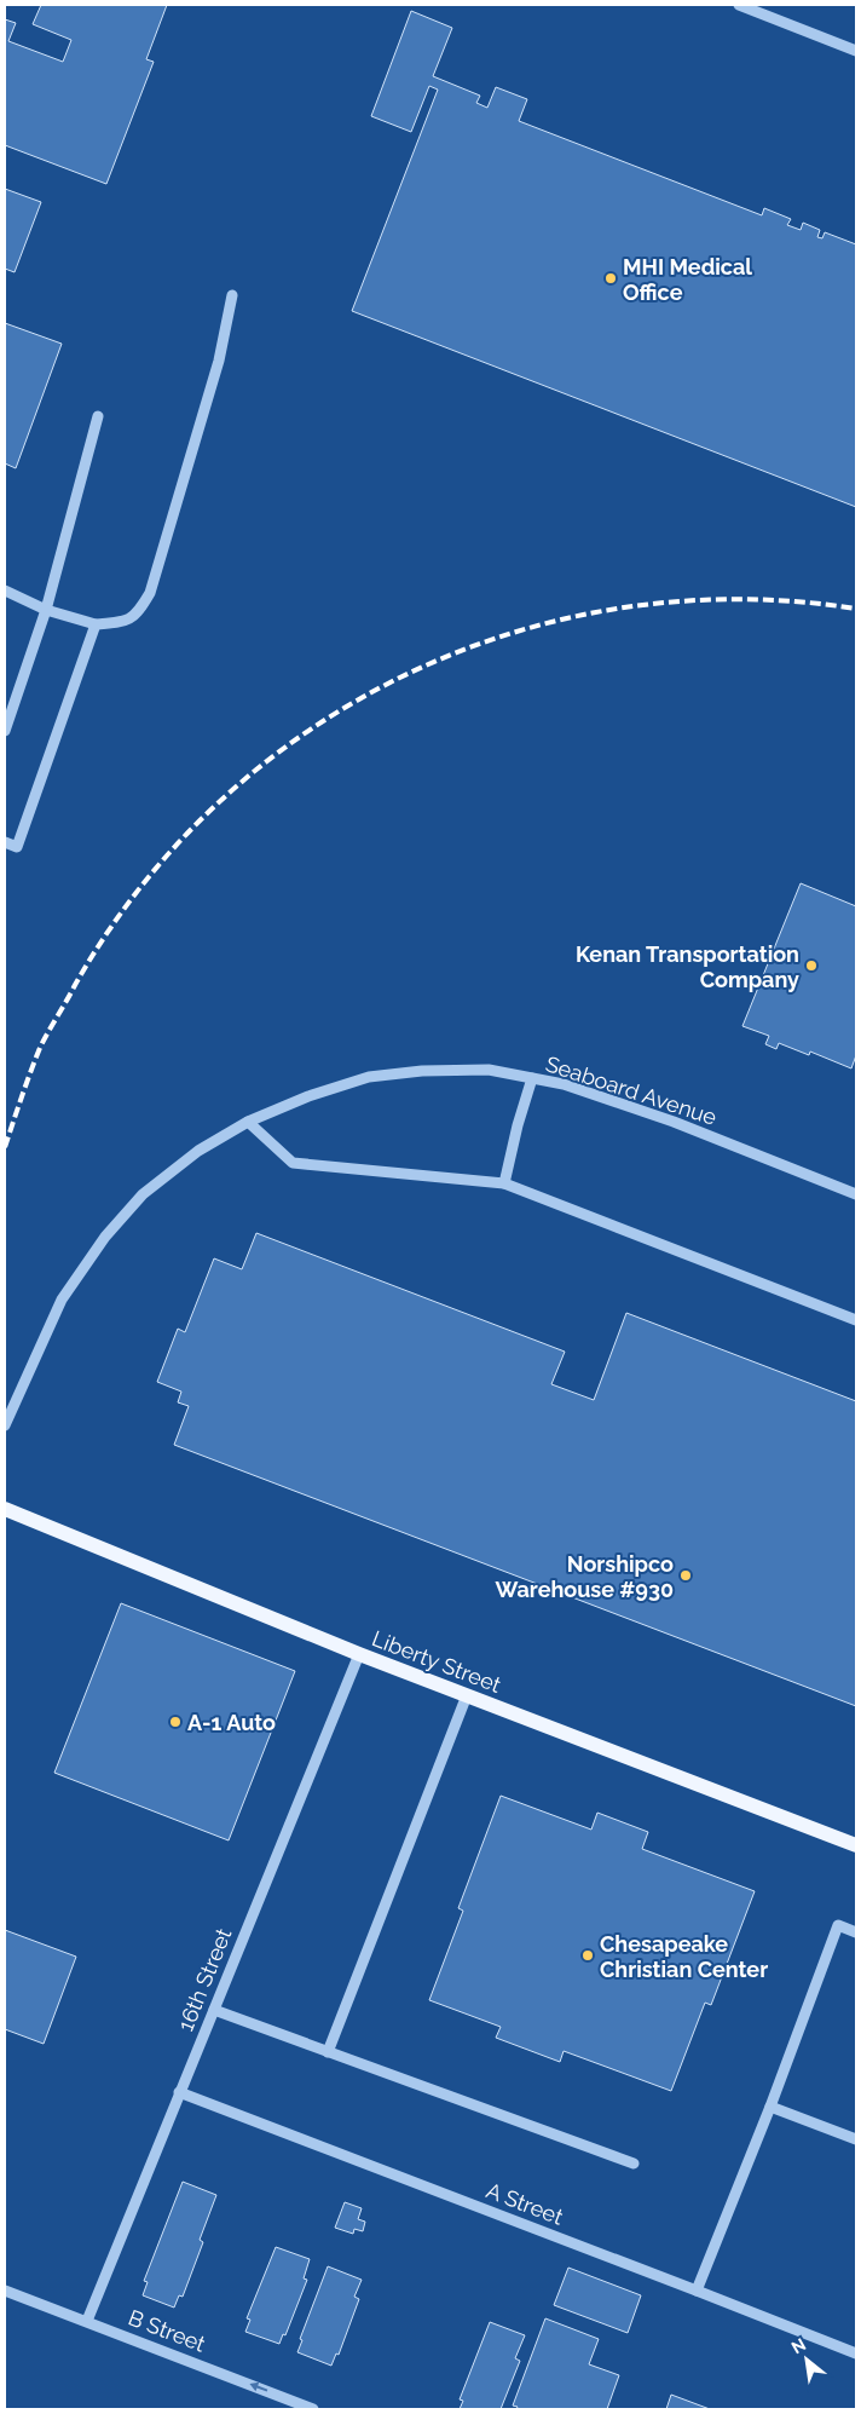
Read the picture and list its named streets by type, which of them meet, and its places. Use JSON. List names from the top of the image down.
{
  "streets": {
    "main road": ["Liberty Street"],
    "street": [
      "Seaboard Avenue",
      "16th Street",
      "A Street",
      "B Street"
    ]
  },
  "crossings": [
    ["Liberty Street", "16th Street"],
    ["16th Street", "A Street"],
    ["16th Street", "B Street"]
  ],
  "one_way": ["B Street"],
  "places": [
    "MHI Medical Office",
    "Kenan Transportation Company",
    "Norshipco Warehouse #930",
    "A-1 Auto",
    "Chesapeake Christian Center"
  ],
  "north": "top left"
}
